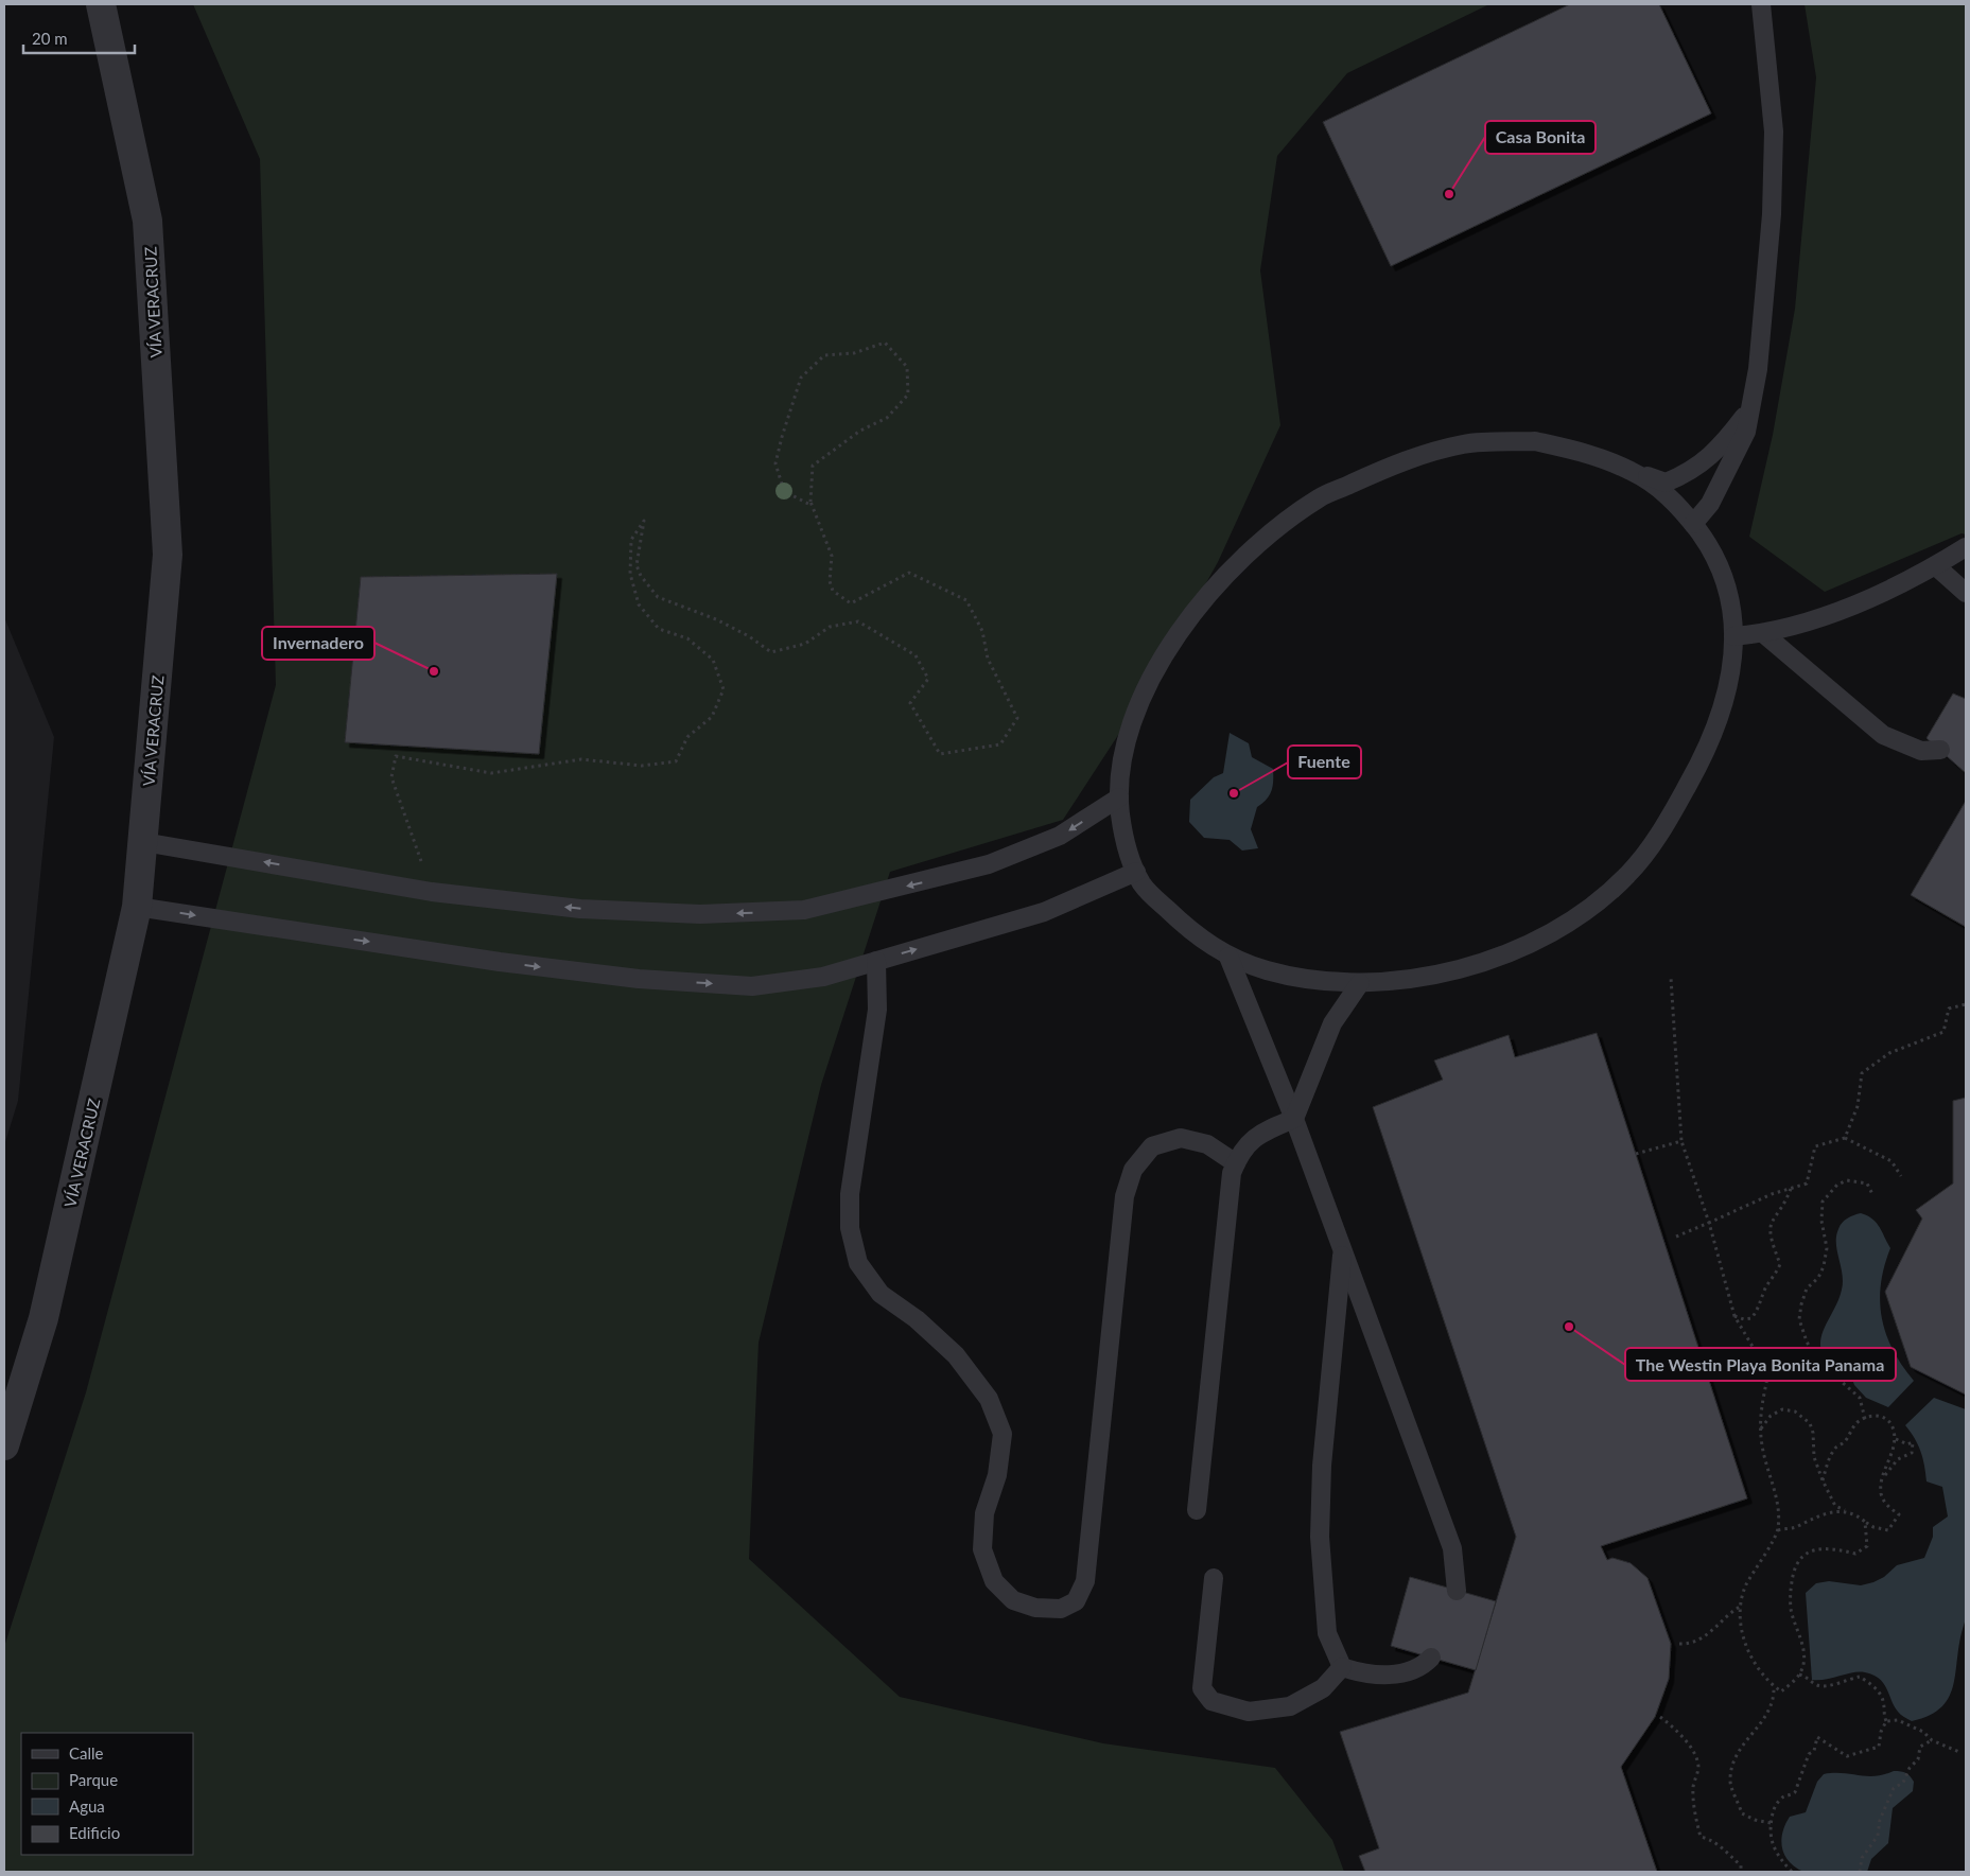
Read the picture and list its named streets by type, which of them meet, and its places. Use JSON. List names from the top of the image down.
{
  "streets": {
    "street": ["VÍA VERACRUZ"]
  },
  "places": [
    "Casa Bonita",
    "Invernadero",
    "Fuente",
    "The Westin Playa Bonita Panama"
  ],
  "legend": [
    "Calle",
    "Parque",
    "Agua",
    "Edificio"
  ],
  "scale_bar": "20 m"
}
